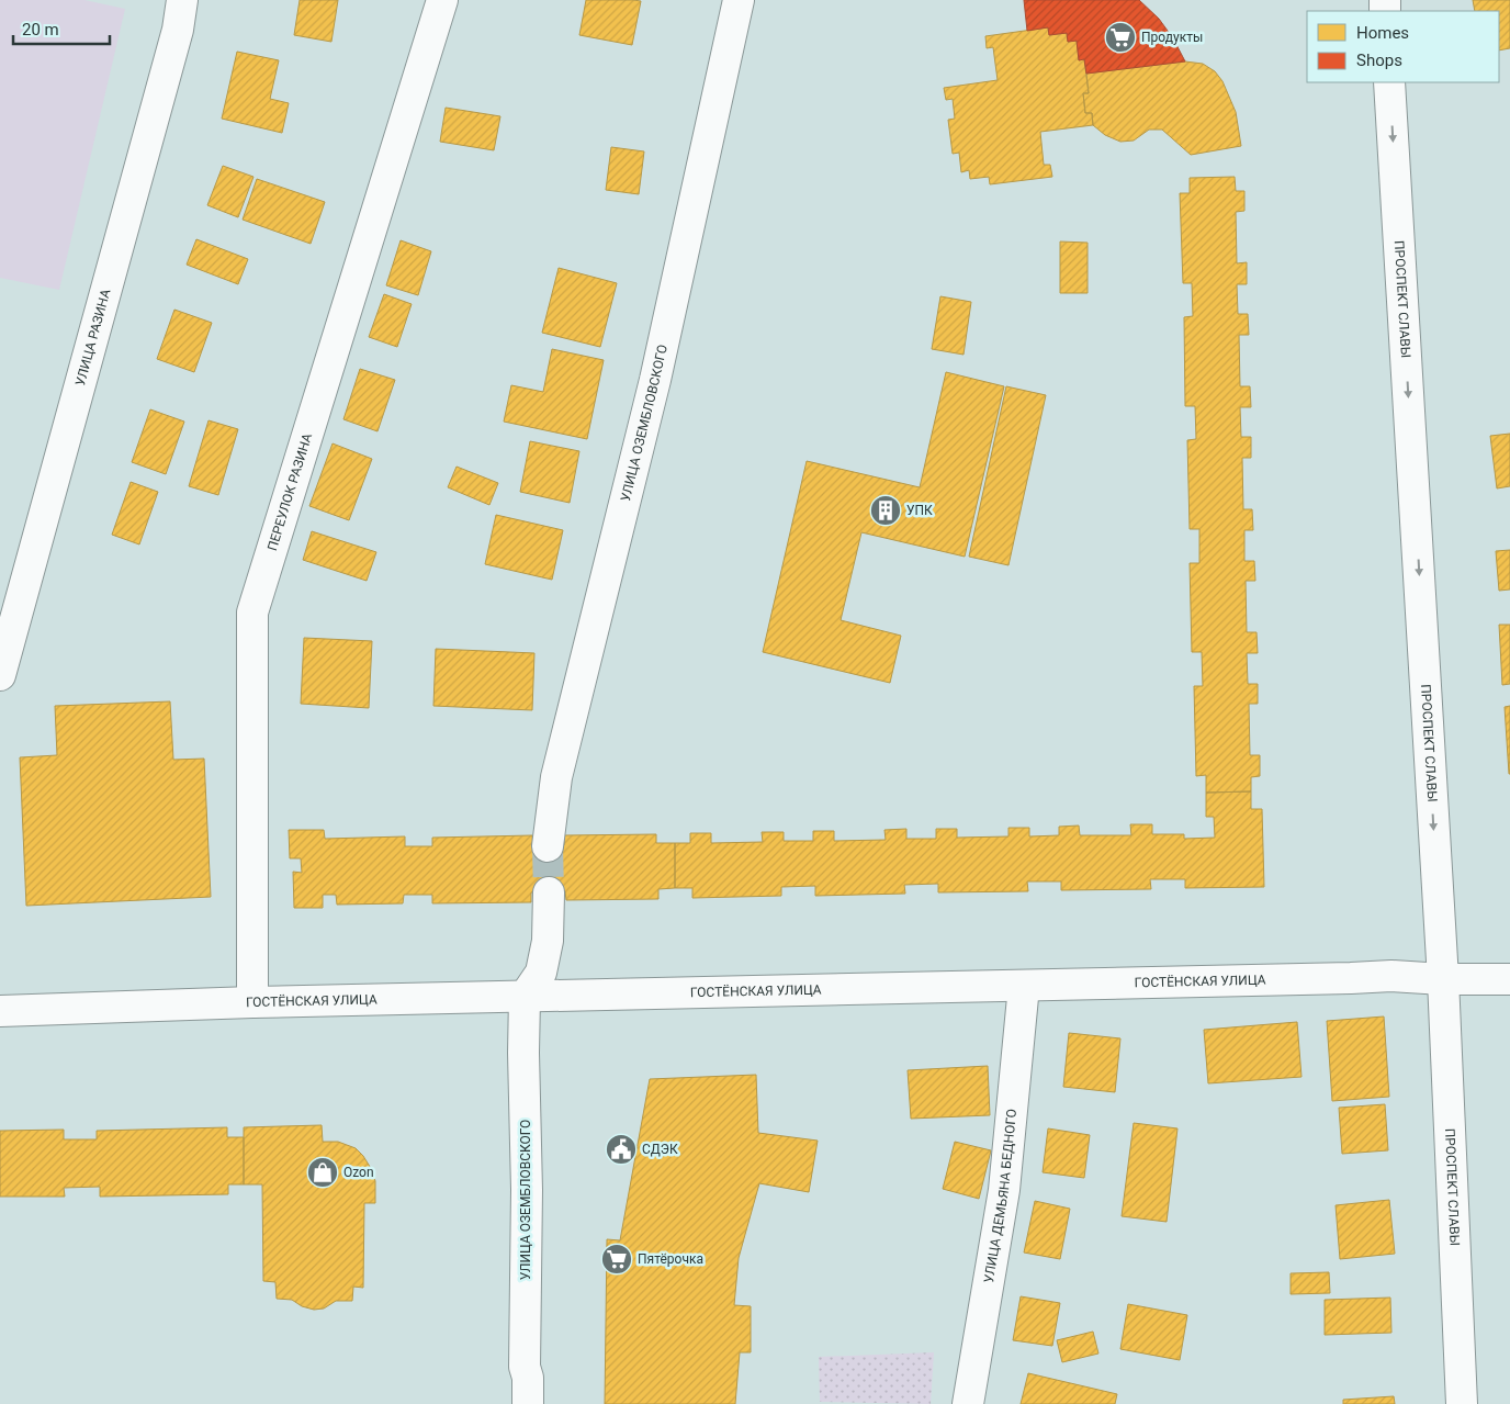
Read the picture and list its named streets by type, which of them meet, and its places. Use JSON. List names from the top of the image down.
{
  "streets": {
    "street": [
      "ПРОСПЕКТ СЛАВЫ",
      "УЛИЦА РАЗИНА",
      "УЛИЦА ОЗЕМБЛОВСКОГО",
      "ПЕРЕУЛОК РАЗИНА",
      "ГОСТЁНСКАЯ УЛИЦА",
      "УЛИЦА ДЕМЬЯНА БЕДНОГО"
    ]
  },
  "crossings": [
    ["ПРОСПЕКТ СЛАВЫ", "ГОСТЁНСКАЯ УЛИЦА"],
    ["УЛИЦА ОЗЕМБЛОВСКОГО", "ГОСТЁНСКАЯ УЛИЦА"],
    ["ПЕРЕУЛОК РАЗИНА", "ГОСТЁНСКАЯ УЛИЦА"],
    ["ГОСТЁНСКАЯ УЛИЦА", "УЛИЦА ДЕМЬЯНА БЕДНОГО"]
  ],
  "one_way": ["ПРОСПЕКТ СЛАВЫ"],
  "places": {
    "supermarket": ["Продукты", "Пятёрочка"],
    "building": ["УПК"],
    "public building": ["СДЭК"],
    "shop": ["Ozon"]
  },
  "legend": ["Homes", "Shops"],
  "scale_bar": "20 m"
}
